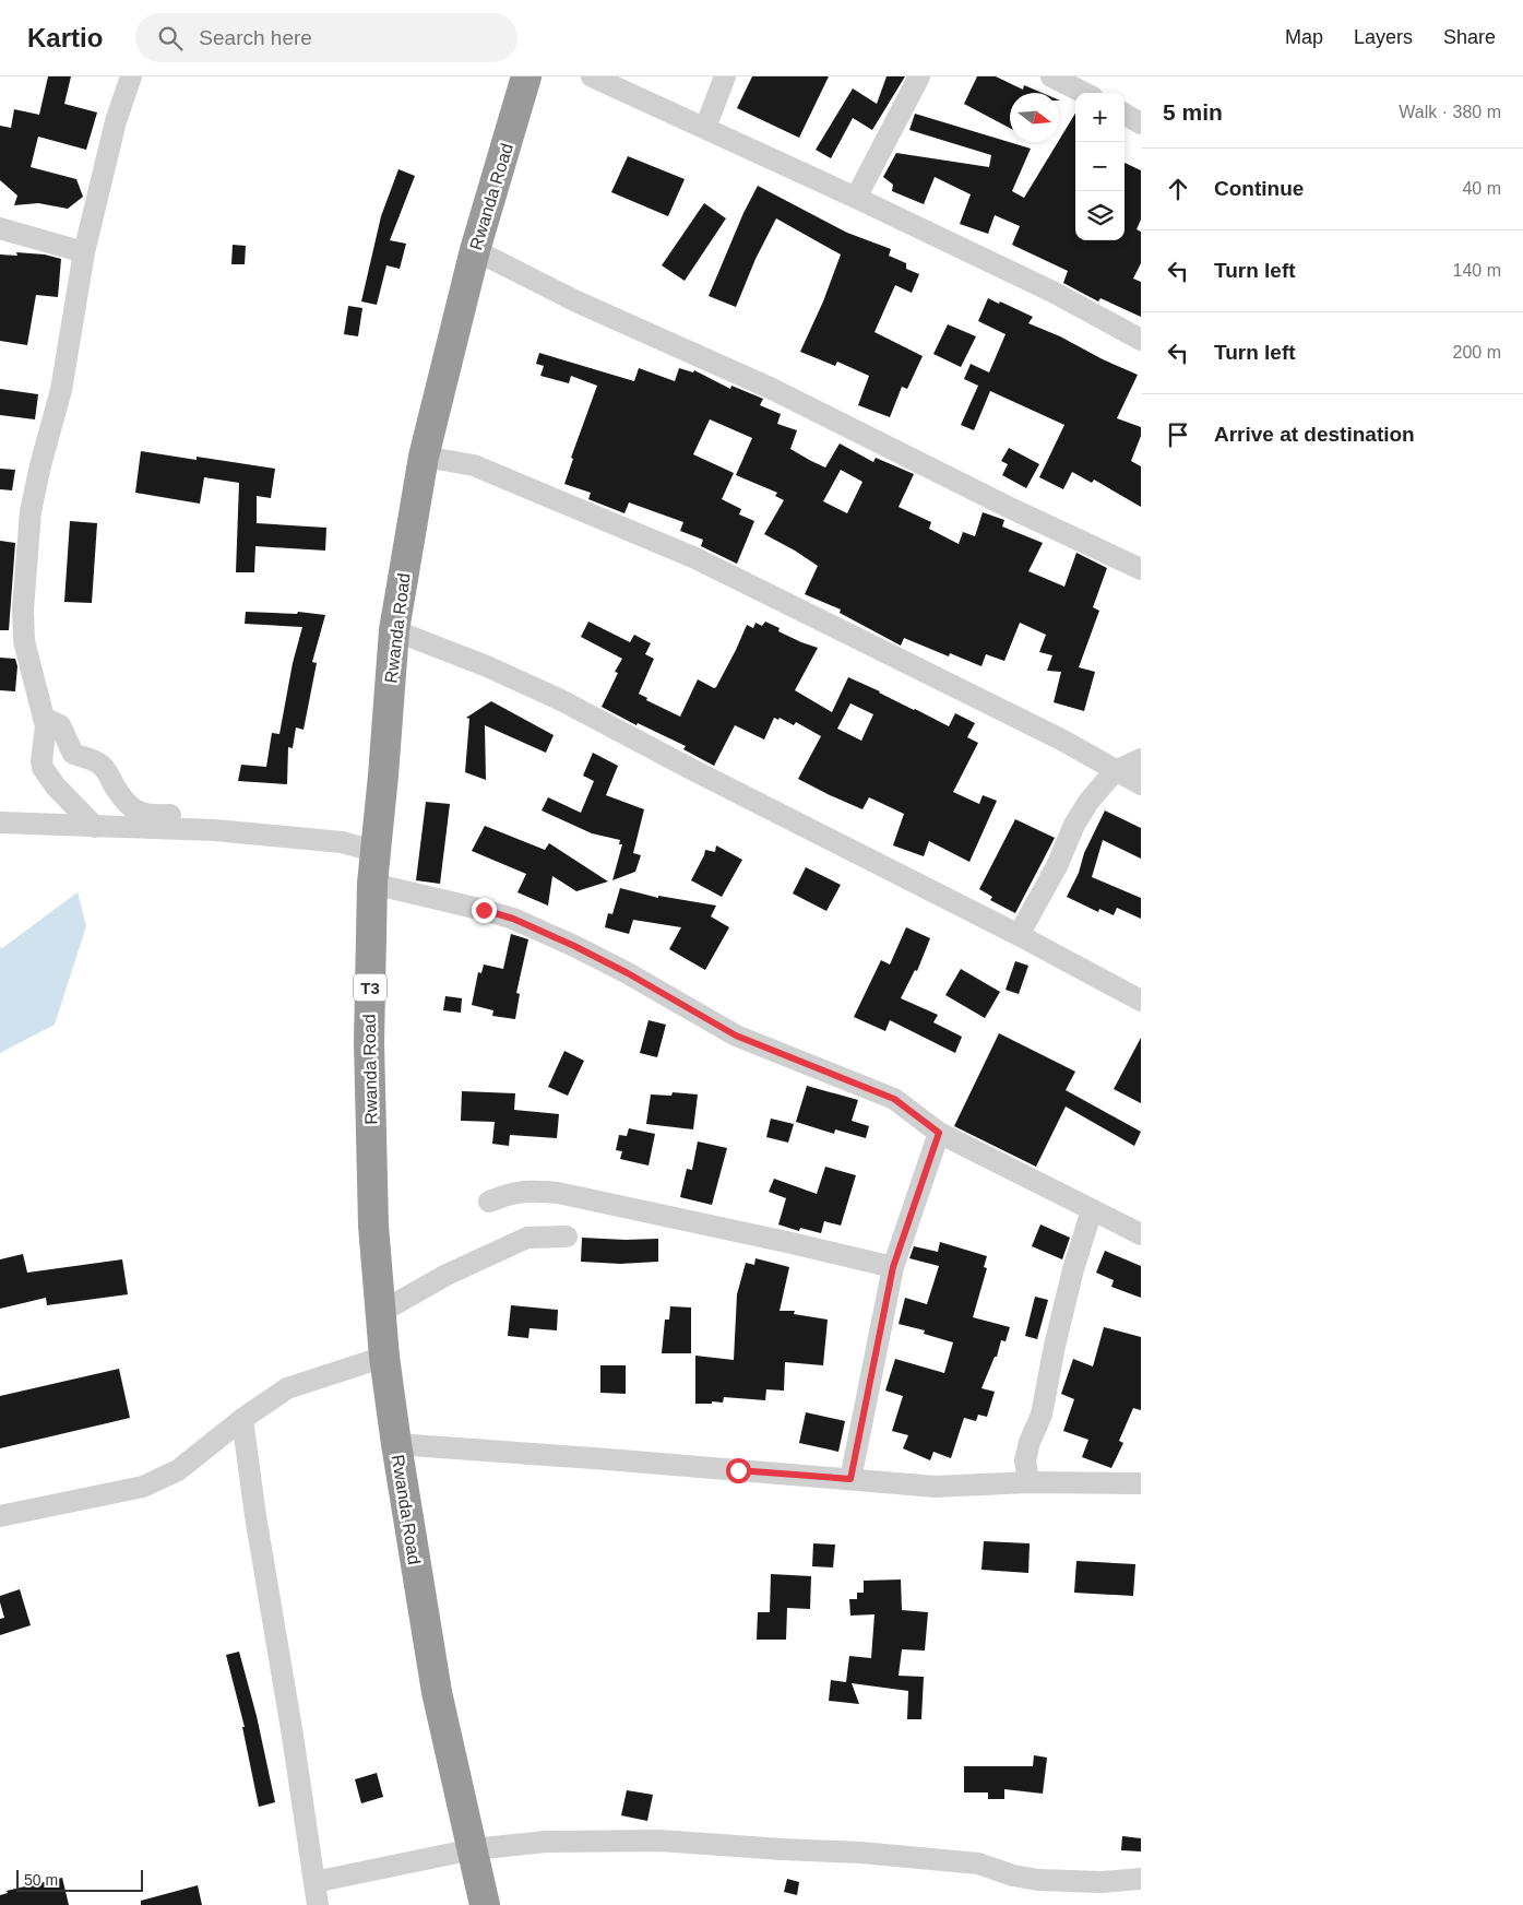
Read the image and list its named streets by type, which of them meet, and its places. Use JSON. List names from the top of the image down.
{
  "streets": {
    "highway": ["Rwanda Road", "T3"]
  },
  "scale_bar": "50 m",
  "north": "right",
  "page": {
    "header": "Kartio",
    "search": "Search here",
    "nav": ["Map", "Layers", "Share"],
    "heading": ["5 min", "Walk · 380 m"],
    "map_buttons": ["+", "−"],
    "list": [
      ["Continue", "40 m"],
      ["Turn left", "140 m"],
      ["Turn left", "200 m"],
      "Arrive at destination"
    ],
    "scale": "50 m"
  }
}
